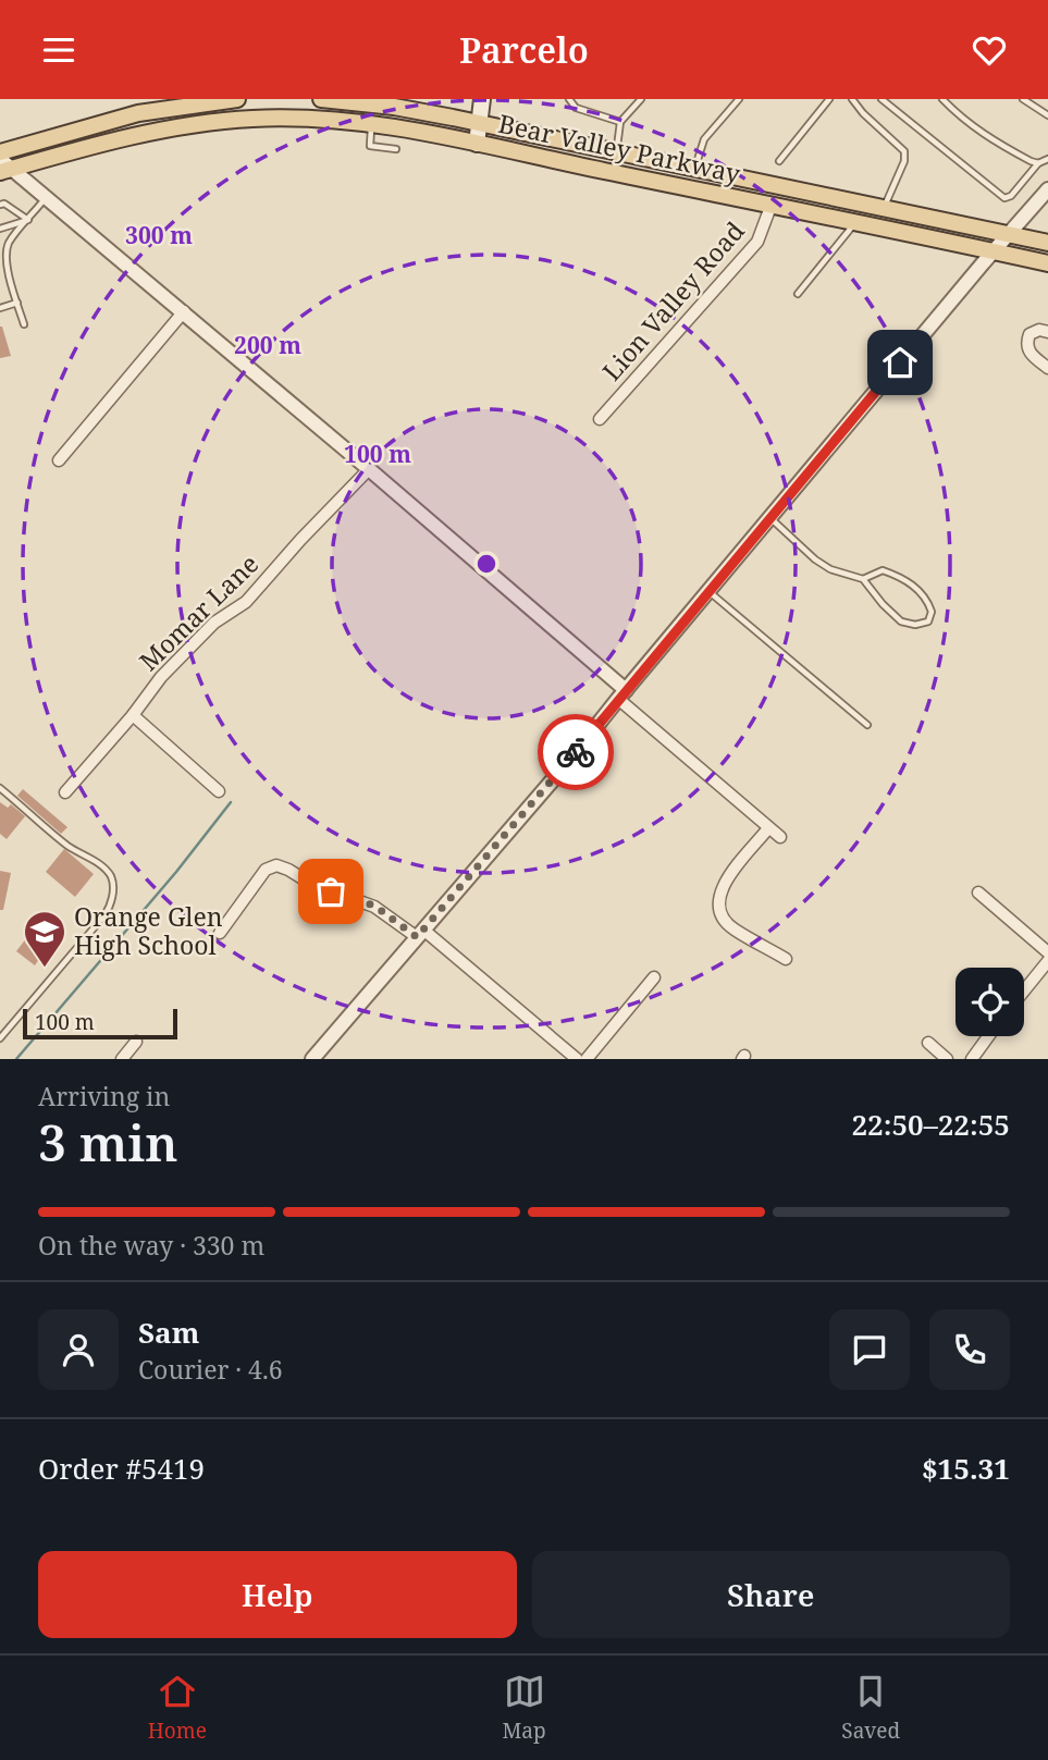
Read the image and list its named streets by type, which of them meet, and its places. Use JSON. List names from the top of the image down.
{
  "streets": {
    "main road": ["Bear Valley Parkway"],
    "street": ["Lion Valley Road", "Momar Lane"]
  },
  "crossings": [
    ["Bear Valley Parkway", "Lion Valley Road"]
  ],
  "places": {
    "school or university": ["Orange Glen High School"]
  },
  "scale_bar": "100 m",
  "page": {
    "header": "Parcelo",
    "scale": "100 m",
    "heading": ["3 min", "Arriving in", "22:50–22:55"],
    "panel": [
      "Sam",
      "Courier · 4.6",
      "Order #5419",
      "$15.31"
    ],
    "bar": "On the way · 330 m",
    "buttons": ["Help", "Share"],
    "tabs": ["Home", "Map", "Saved"]
  },
  "rings": ["300 m", "200 m", "100 m"]
}
